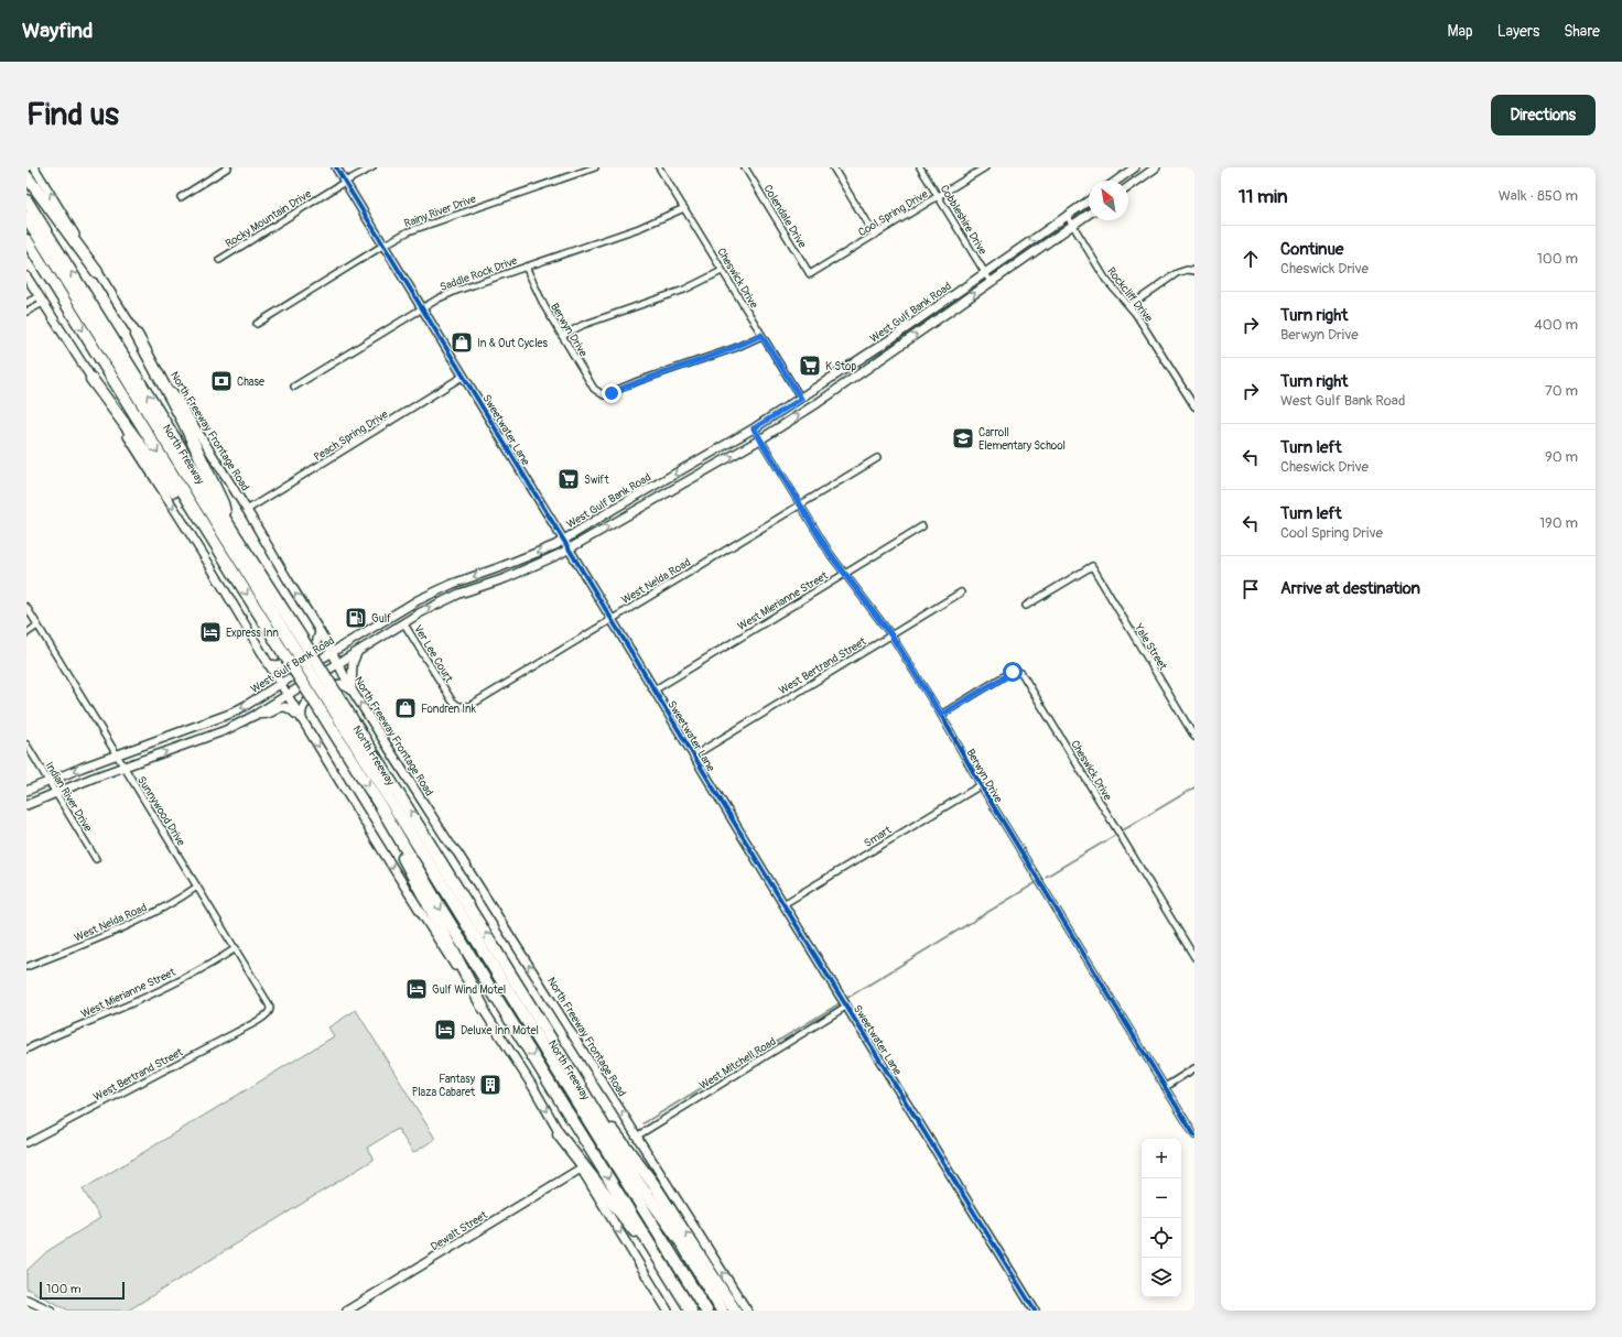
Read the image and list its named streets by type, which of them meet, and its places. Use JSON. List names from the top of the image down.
{
  "streets": {
    "highway": ["North Freeway"],
    "main road": [
      "West Gulf Bank Road",
      "Sweetwater Lane",
      "North Freeway Frontage Road",
      "Dewalt Street"
    ],
    "street": [
      "Rainy River Drive",
      "Cool Spring Drive",
      "Colendale Drive",
      "Rocky Mountain Drive",
      "Cobbleshire Drive",
      "Saddle Rock Drive",
      "Cheswick Drive",
      "Rockcliff Drive",
      "Berwyn Drive",
      "Peach Spring Drive",
      "West Nelda Road",
      "West Mierianne Street",
      "Yale Street",
      "Ver Lee Court",
      "West Bertrand Street",
      "Indian River Drive",
      "Sunnywood Drive",
      "Smart",
      "West Mitchell Road"
    ]
  },
  "crossings": [
    ["Rainy River Drive", "Sweetwater Lane"],
    ["Cool Spring Drive", "Colendale Drive"],
    ["Cool Spring Drive", "Cobbleshire Drive"],
    ["Rocky Mountain Drive", "Sweetwater Lane"],
    ["Cobbleshire Drive", "West Gulf Bank Road"],
    ["Saddle Rock Drive", "Cheswick Drive"],
    ["Saddle Rock Drive", "Berwyn Drive"],
    ["Saddle Rock Drive", "Sweetwater Lane"],
    ["Cheswick Drive", "West Gulf Bank Road"],
    ["Cheswick Drive", "Berwyn Drive"],
    ["Rockcliff Drive", "West Gulf Bank Road"],
    ["West Gulf Bank Road", "Berwyn Drive"],
    ["West Gulf Bank Road", "Sweetwater Lane"],
    ["West Gulf Bank Road", "North Freeway Frontage Road"],
    ["West Gulf Bank Road", "Ver Lee Court"],
    ["West Gulf Bank Road", "Indian River Drive"],
    ["West Gulf Bank Road", "Sunnywood Drive"],
    ["Berwyn Drive", "West Nelda Road"],
    ["Berwyn Drive", "West Mierianne Street"],
    ["Berwyn Drive", "West Bertrand Street"],
    ["Berwyn Drive", "Smart"],
    ["Sweetwater Lane", "Peach Spring Drive"],
    ["Sweetwater Lane", "West Nelda Road"],
    ["Sweetwater Lane", "West Mierianne Street"],
    ["Sweetwater Lane", "West Bertrand Street"],
    ["Sweetwater Lane", "Smart"],
    ["Sweetwater Lane", "West Mitchell Road"],
    ["North Freeway Frontage Road", "Peach Spring Drive"],
    ["North Freeway Frontage Road", "West Mitchell Road"],
    ["West Nelda Road", "Ver Lee Court"],
    ["West Nelda Road", "Sunnywood Drive"],
    ["West Mierianne Street", "Sunnywood Drive"],
    ["West Bertrand Street", "Sunnywood Drive"]
  ],
  "places": {
    "shop": ["In & Out Cycles", "Fondren Ink"],
    "supermarket": ["K Stop", "Swift"],
    "bank": ["Chase"],
    "school or university": ["Carroll Elementary School"],
    "fuel station": ["Gulf"],
    "hotel": ["Express Inn", "Gulf Wind Motel", "Deluxe Inn Motel"],
    "building": ["Fantasy Plaza Cabaret"]
  },
  "scale_bar": "100 m",
  "north": "top left",
  "page": {
    "header": "Wayfind",
    "nav": ["Map", "Layers", "Share"],
    "buttons": "Directions",
    "title": "Find us",
    "heading": ["11 min", "Walk · 850 m"],
    "list": [
      ["Continue", "Cheswick Drive", "100 m"],
      ["Turn right", "Berwyn Drive", "400 m"],
      ["Turn right", "West Gulf Bank Road", "70 m"],
      ["Turn left", "Cheswick Drive", "90 m"],
      ["Turn left", "Cool Spring Drive", "190 m"],
      "Arrive at destination"
    ],
    "map_buttons": ["+", "−"],
    "scale": "100 m"
  }
}
